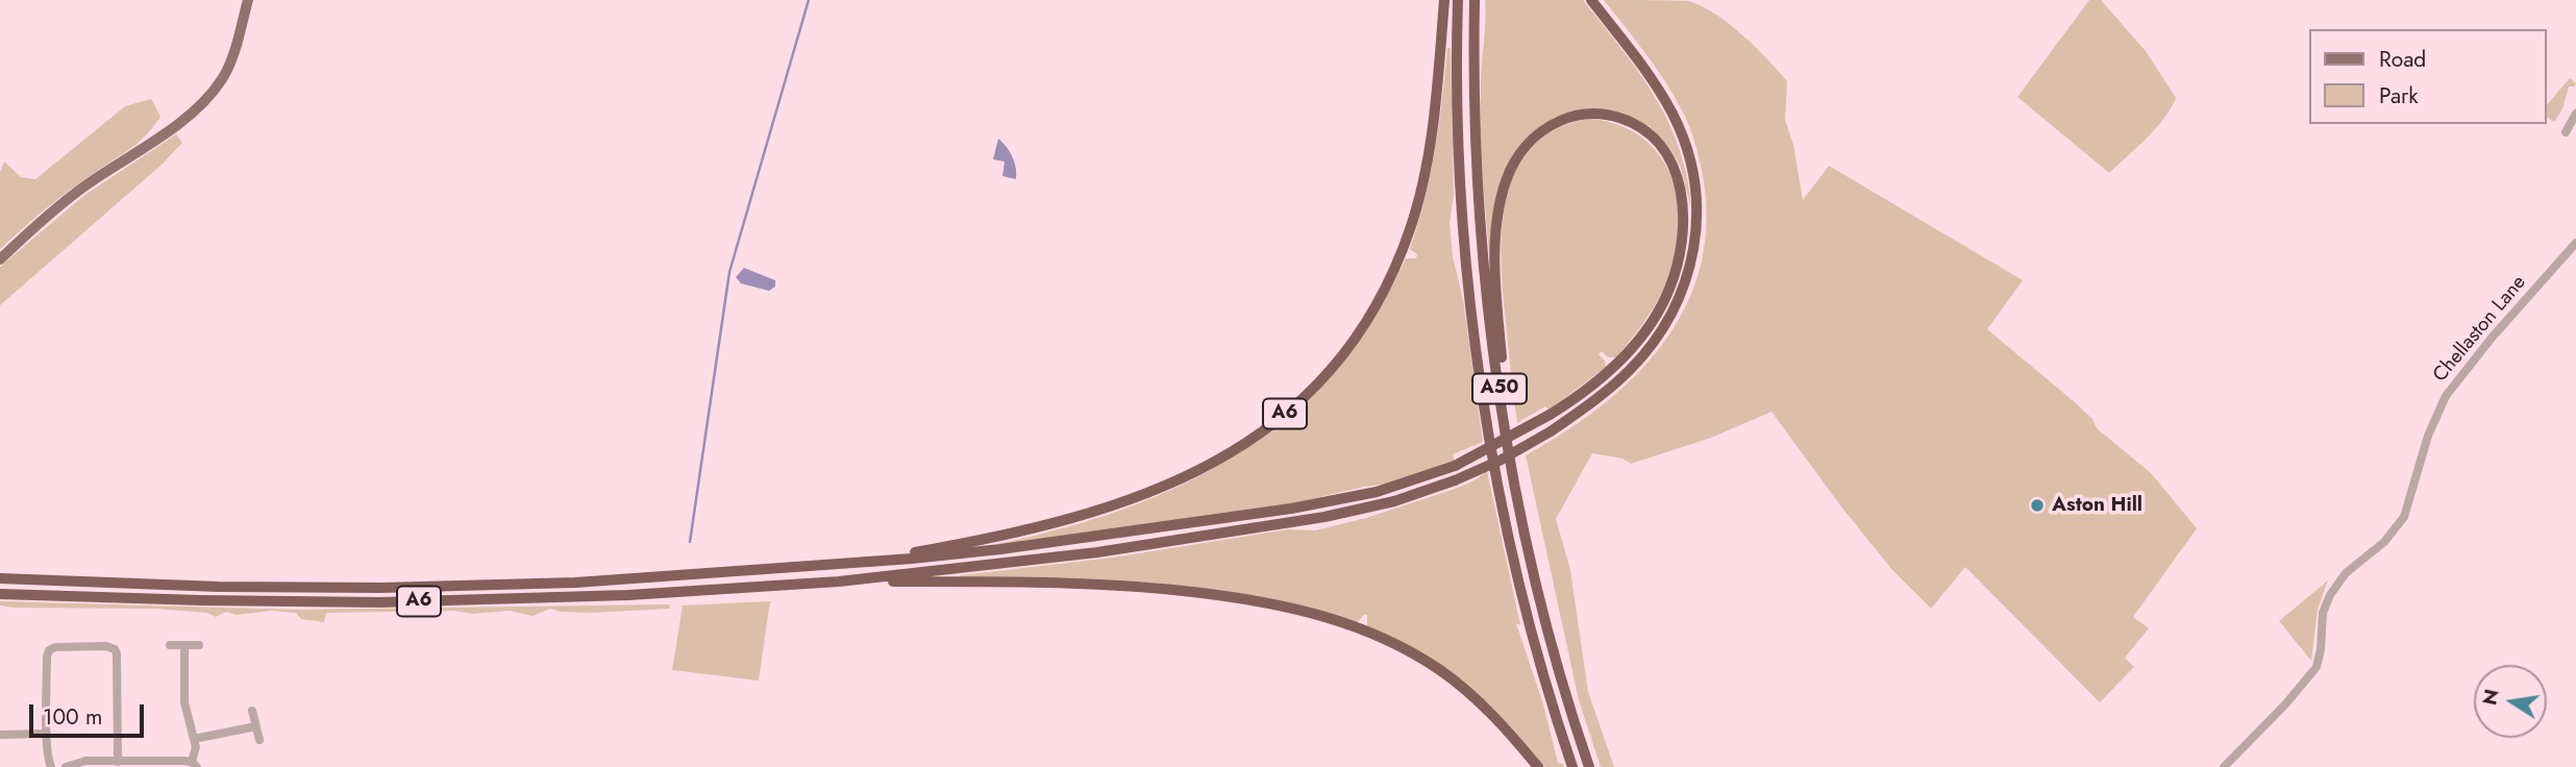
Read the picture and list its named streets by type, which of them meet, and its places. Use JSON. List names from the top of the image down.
{
  "streets": {
    "highway": ["A50", "A6"],
    "street": ["Chellaston Lane"]
  },
  "places": ["Aston Hill"],
  "legend": ["Road", "Park"],
  "scale_bar": "100 m",
  "north": "left"
}
